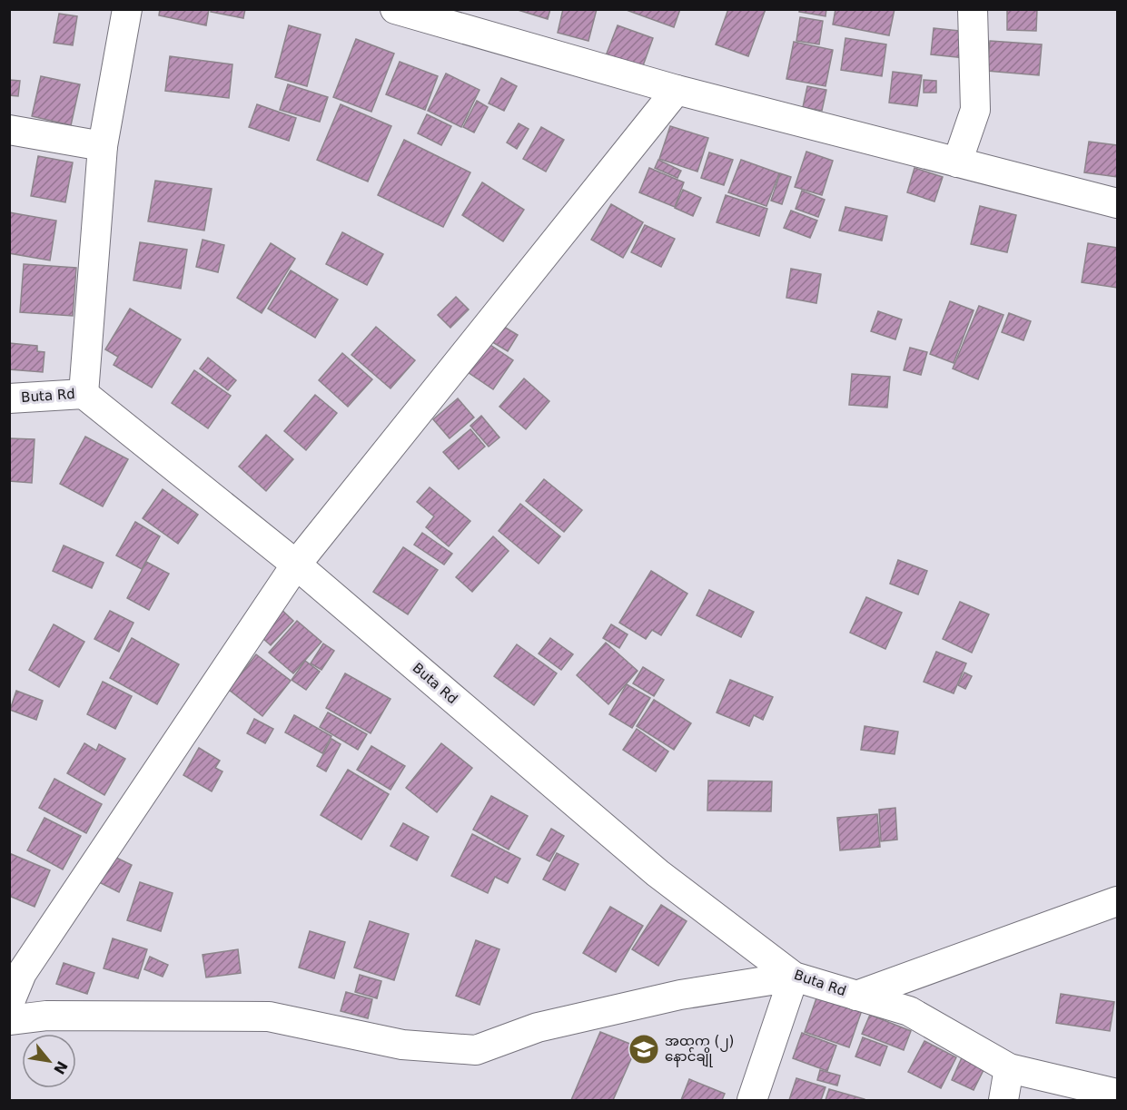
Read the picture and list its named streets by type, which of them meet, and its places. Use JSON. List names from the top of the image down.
{
  "streets": {
    "street": ["Buta Rd"]
  },
  "places": {
    "school or university": ["အထက (၂) နောင်ချို"]
  },
  "north": "bottom right"
}
